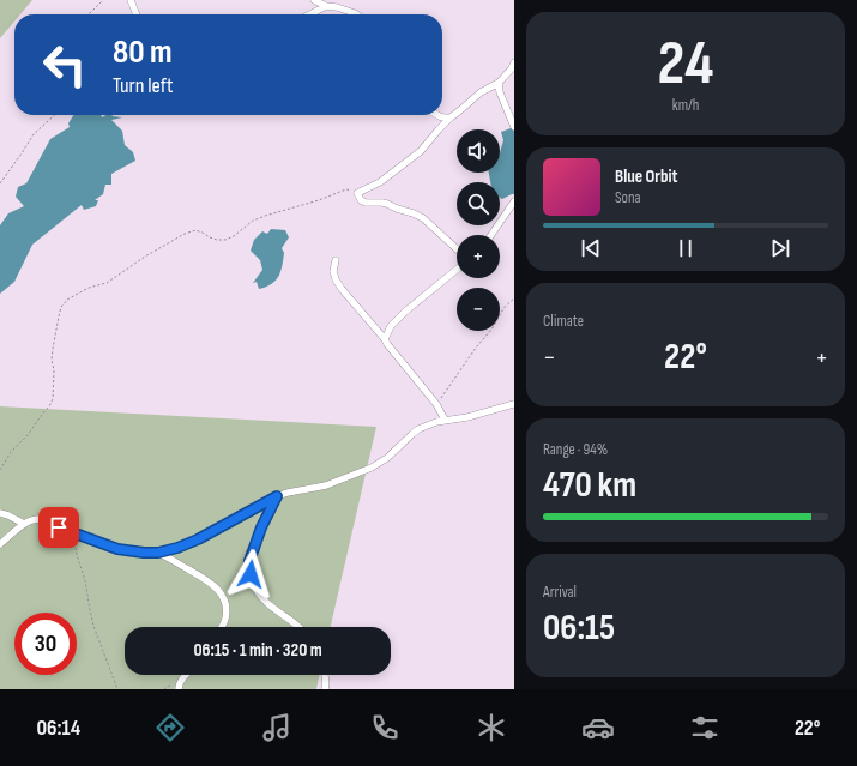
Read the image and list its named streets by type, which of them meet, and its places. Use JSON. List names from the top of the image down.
{
  "page": {
    "tile": [
      ["24", "km/h"],
      "Climate",
      ["Range · 94%", "470 km"],
      ["Arrival", "06:15"]
    ],
    "turn": ["80 m", "Turn left"],
    "map_buttons": ["+", "−"],
    "song": ["Blue Orbit", "Sona"],
    "heat": ["−", "22°", "+"],
    "limit": "30",
    "trip": "06:15 · 1 min · 320 m",
    "tabs": ["06:14", "22°"]
  }
}
